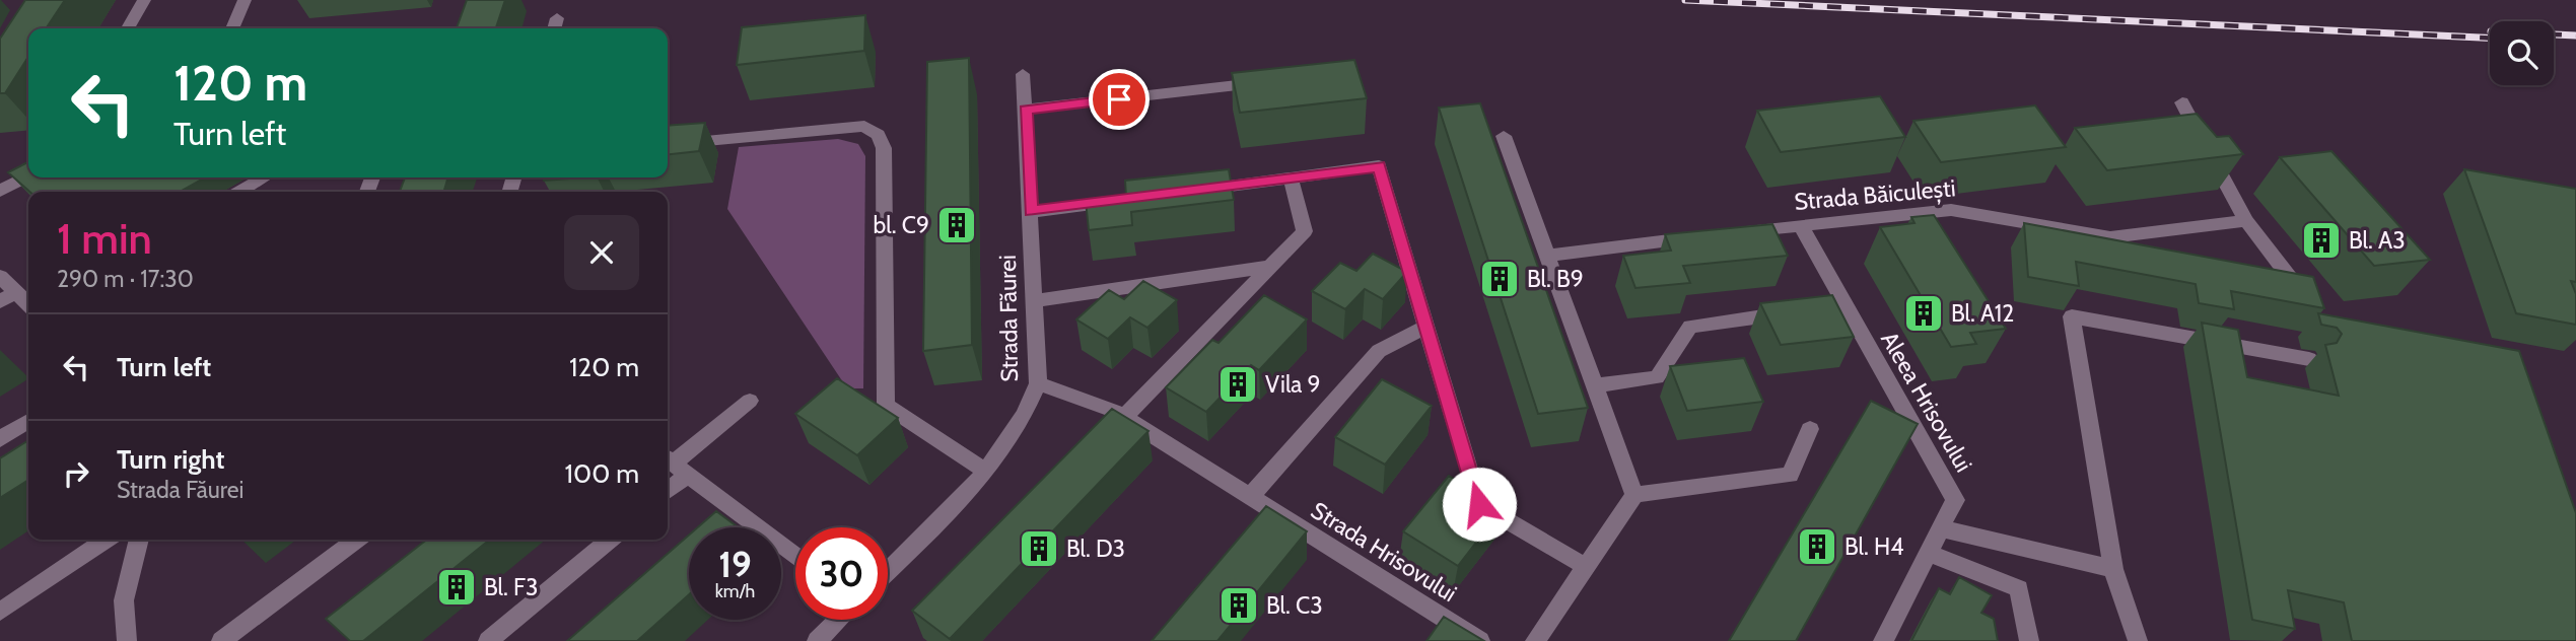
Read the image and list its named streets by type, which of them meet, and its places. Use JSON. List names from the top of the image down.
{
  "streets": {
    "street": [
      "Strada Băiculești",
      "Strada Făurei",
      "Aleea Hrisovului",
      "Strada Hrisovului"
    ]
  },
  "crossings": [
    ["Strada Băiculești", "Aleea Hrisovului"],
    ["Strada Făurei", "Strada Hrisovului"]
  ],
  "places": {
    "building": [
      "bl. C9",
      "Bl. A3",
      "Bl. B9",
      "Bl. A12",
      "Vila 9",
      "Bl. H4",
      "Bl. D3",
      "Bl. F3",
      "Bl. C3"
    ]
  },
  "page": {
    "turn": ["120 m", "Turn left"],
    "heading": ["1 min", "290 m · 17:30"],
    "list": [
      {
        "name": "Turn left",
        "value": "120 m"
      },
      {
        "name": "Turn right",
        "note": "Strada Făurei",
        "value": "100 m"
      }
    ],
    "speed": "19 km/h",
    "limit": "30"
  }
}
